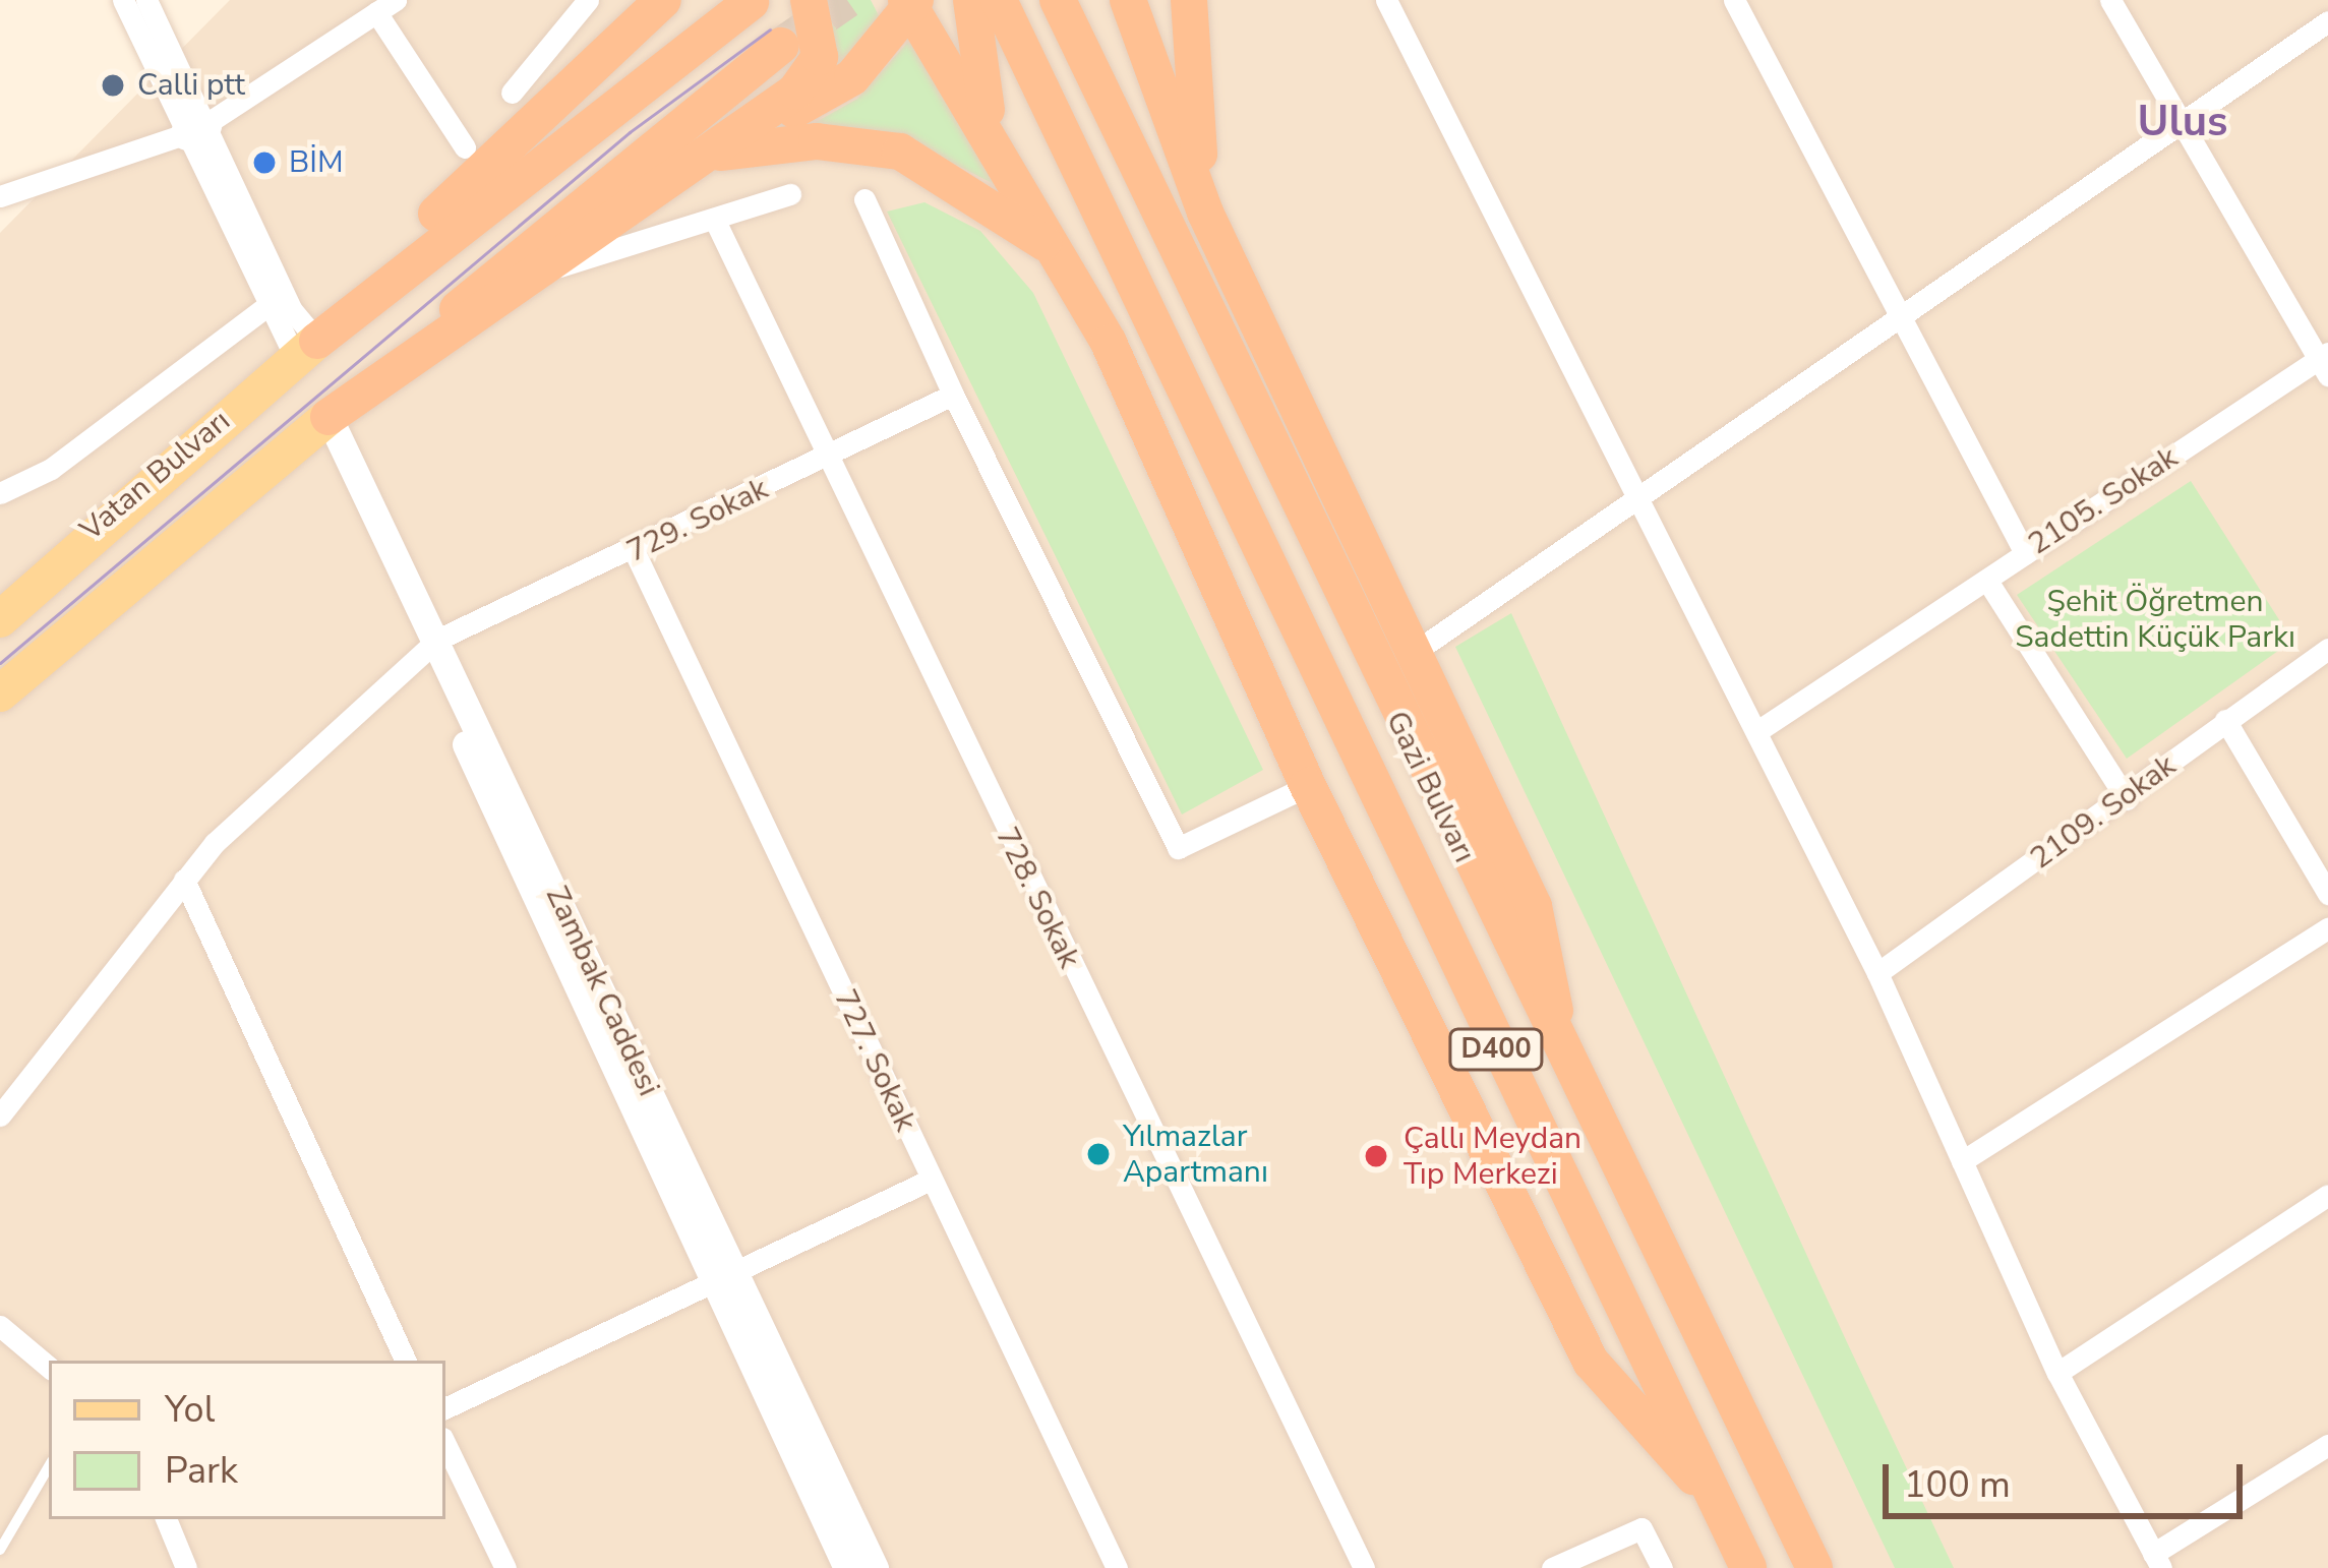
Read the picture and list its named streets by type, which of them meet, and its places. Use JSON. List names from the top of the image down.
{
  "streets": {
    "highway": ["Gazi Bulvarı", "D400"],
    "main road": ["Vatan Bulvarı"],
    "street": [
      "2105. Sokak",
      "729. Sokak",
      "2109. Sokak",
      "728. Sokak",
      "Zambak Caddesi",
      "727. Sokak"
    ]
  },
  "crossings": [
    ["729. Sokak", "728. Sokak"],
    ["729. Sokak", "Zambak Caddesi"],
    ["729. Sokak", "727. Sokak"]
  ],
  "districts": ["Ulus"],
  "parks": ["Şehit Öğretmen Sadettin Küçük Parkı"],
  "places": [
    "Calli ptt",
    "BİM",
    "Yılmazlar Apartmanı",
    "Çallı Meydan Tıp Merkezi"
  ],
  "legend": ["Yol", "Park"],
  "scale_bar": "100 m"
}
